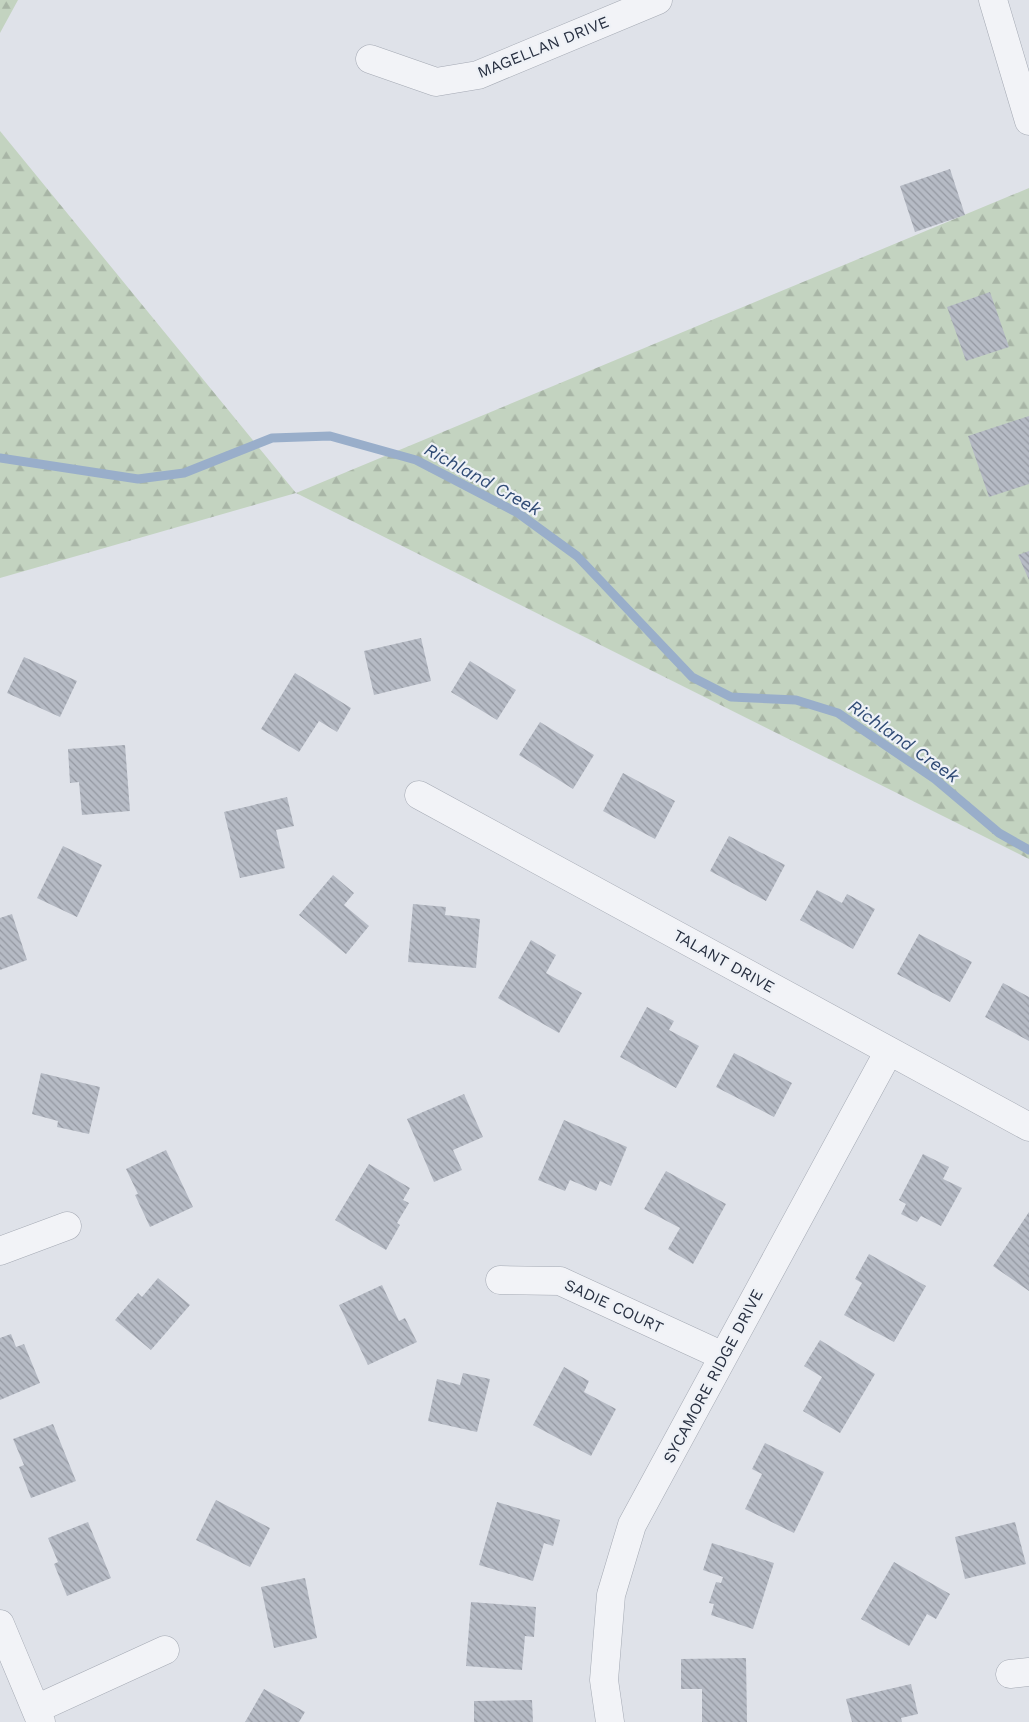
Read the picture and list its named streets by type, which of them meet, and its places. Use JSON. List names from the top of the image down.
{
  "streets": {
    "street": [
      "MAGELLAN DRIVE",
      "TALANT DRIVE",
      "SADIE COURT",
      "SYCAMORE RIDGE DRIVE"
    ]
  },
  "crossings": [
    ["TALANT DRIVE", "SYCAMORE RIDGE DRIVE"],
    ["SADIE COURT", "SYCAMORE RIDGE DRIVE"]
  ],
  "water": ["Richland Creek"]
}
